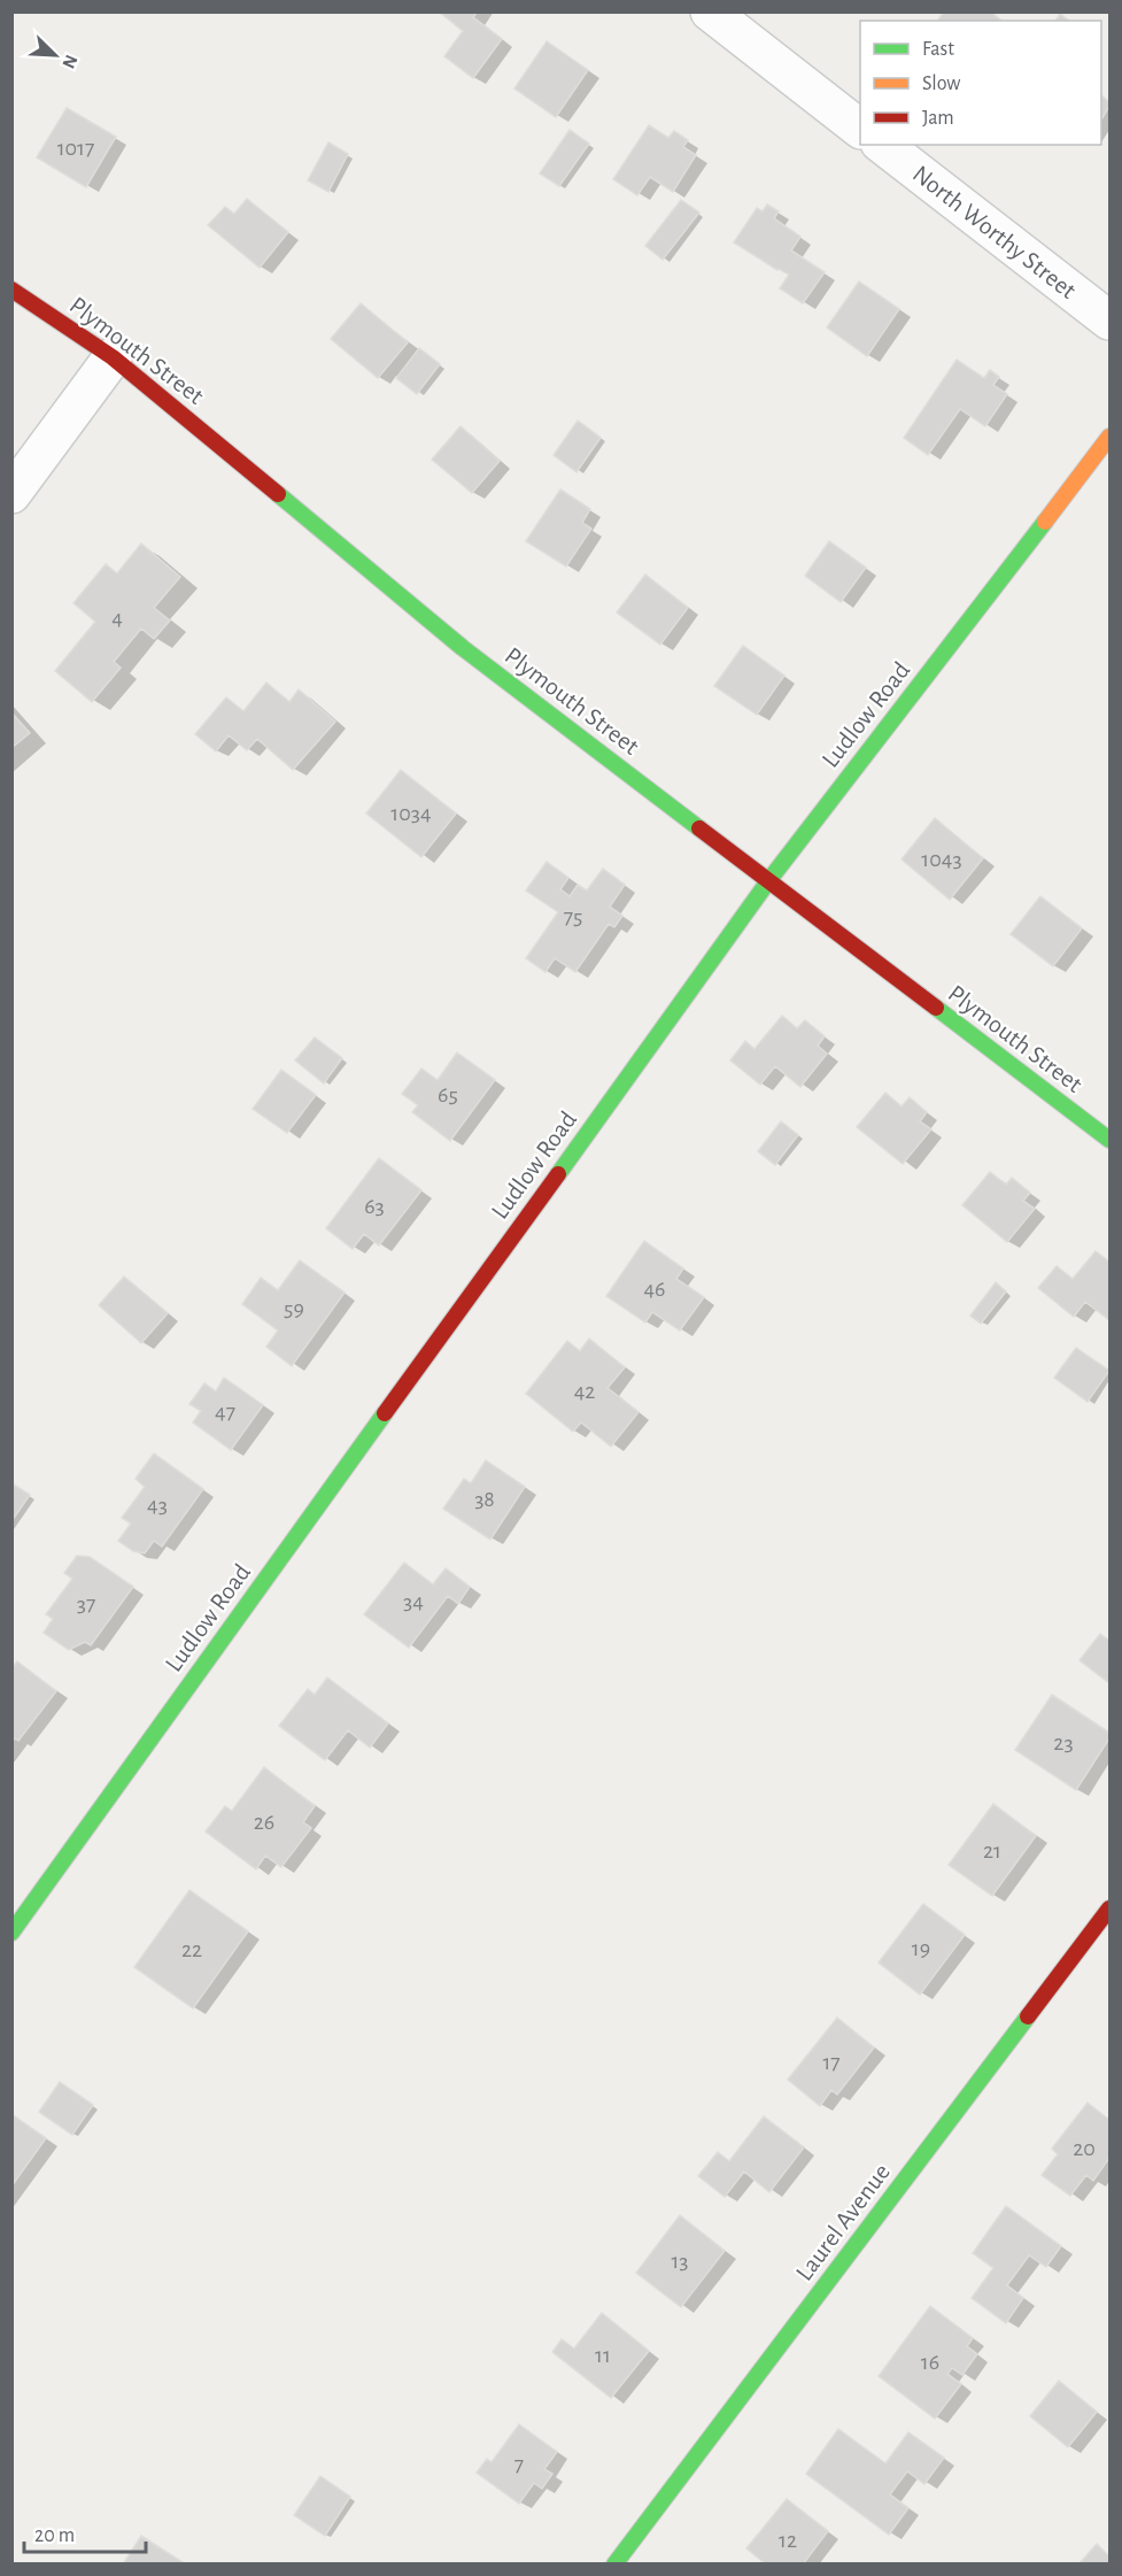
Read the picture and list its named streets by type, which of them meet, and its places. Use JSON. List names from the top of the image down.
{
  "streets": {
    "street": [
      "North Worthy Street",
      "Plymouth Street",
      "Ludlow Road",
      "Laurel Avenue"
    ]
  },
  "crossings": [
    ["Plymouth Street", "Ludlow Road"]
  ],
  "house_numbers": [
    "1017",
    "4",
    "1034",
    "1043",
    "75",
    "65",
    "63",
    "46",
    "59",
    "42",
    "47",
    "38",
    "43",
    "34",
    "37",
    "23",
    "26",
    "21",
    "19",
    "22",
    "17",
    "20",
    "13",
    "11",
    "16",
    "7",
    "12"
  ],
  "legend": ["Fast", "Slow", "Jam"],
  "scale_bar": "20 m",
  "north": "bottom right"
}
